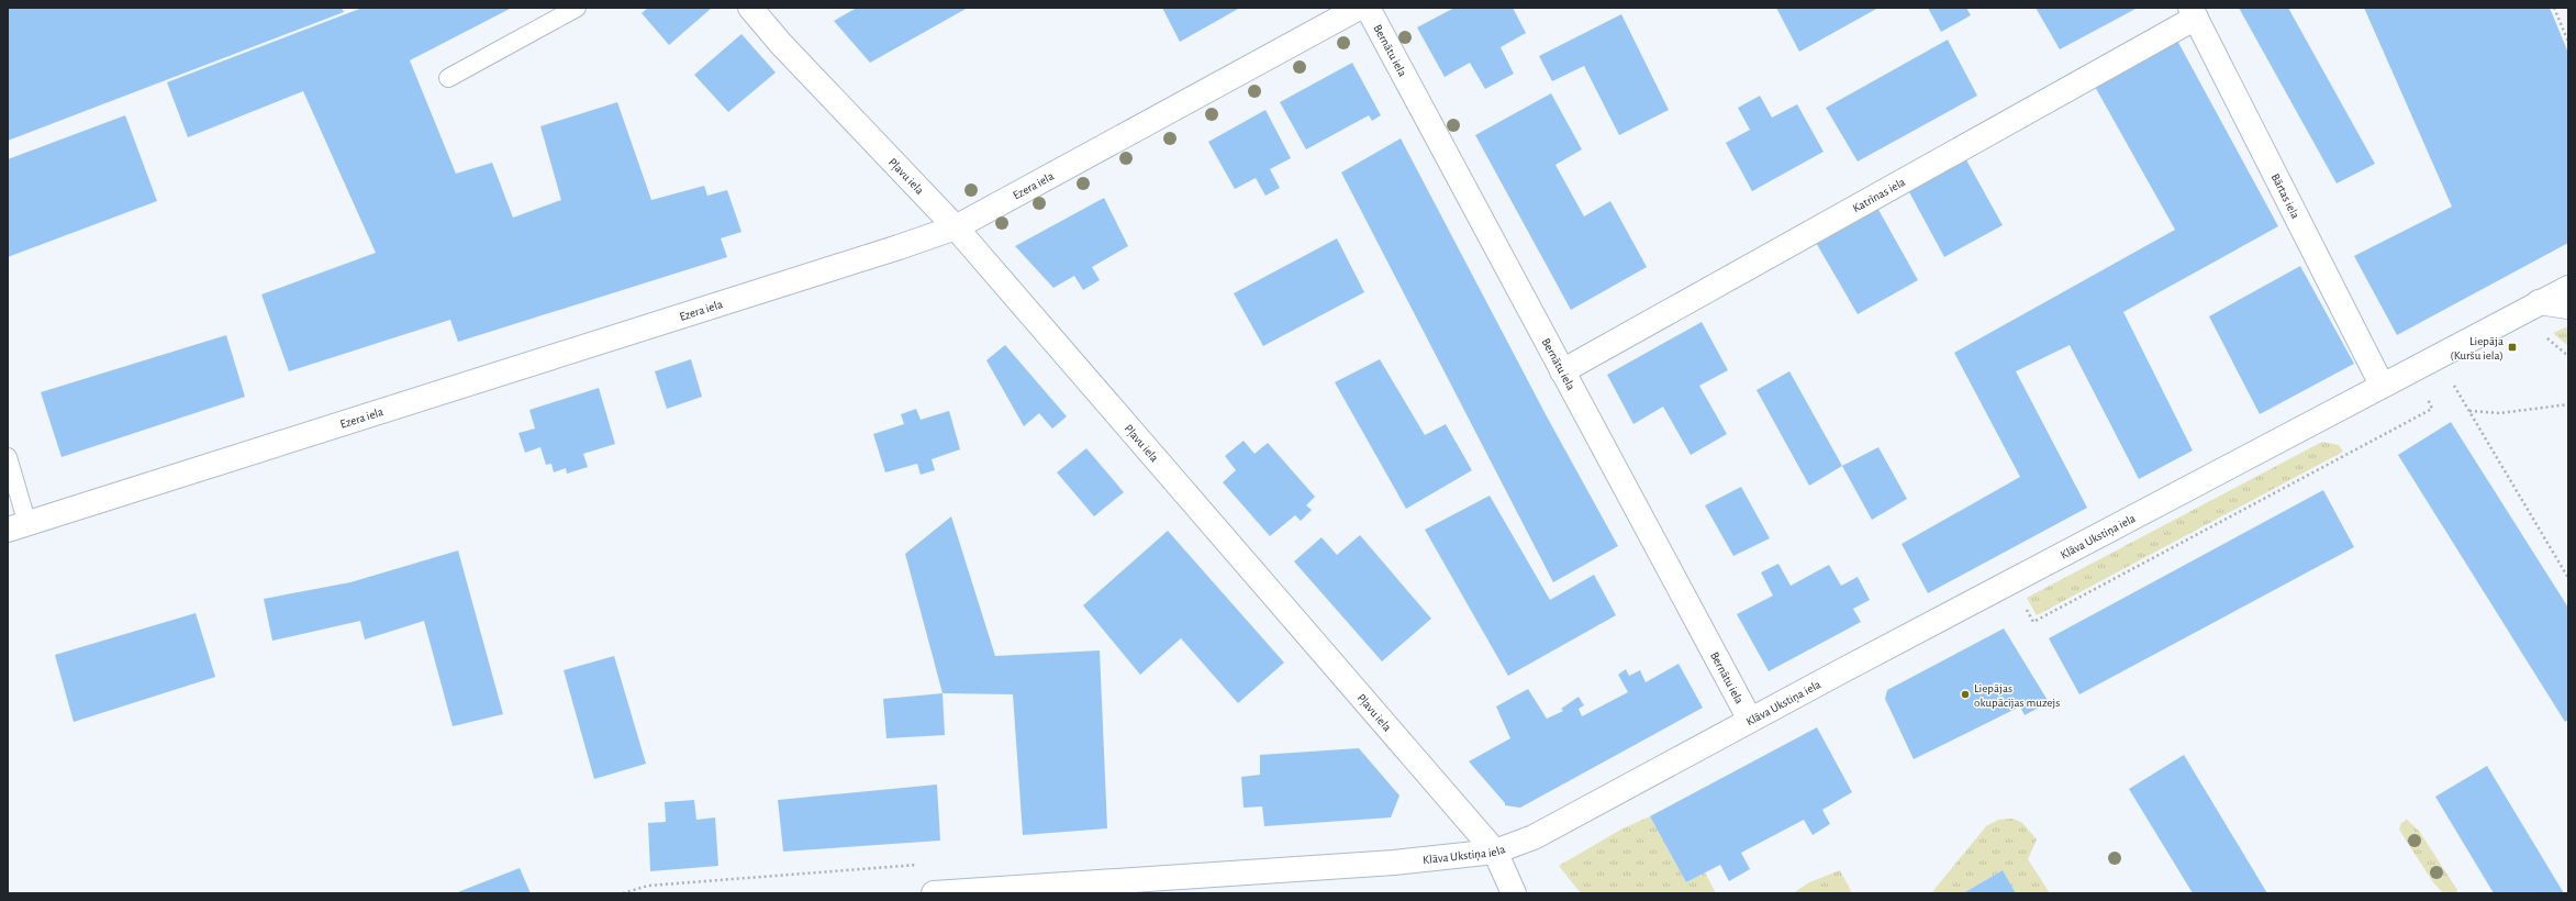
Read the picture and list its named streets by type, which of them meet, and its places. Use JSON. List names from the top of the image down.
{
  "streets": {
    "street": [
      "Bernātu iela",
      "Pļavu iela",
      "Ezera iela",
      "Katrīnas iela",
      "Bārtas iela",
      "Klāva Ukstiņa iela"
    ]
  },
  "crossings": [
    ["Bernātu iela", "Katrīnas iela"],
    ["Bernātu iela", "Klāva Ukstiņa iela"],
    ["Pļavu iela", "Ezera iela"],
    ["Pļavu iela", "Klāva Ukstiņa iela"],
    ["Katrīnas iela", "Bārtas iela"],
    ["Bārtas iela", "Klāva Ukstiņa iela"]
  ],
  "places": {
    "transit": ["Liepāja (Kuršu iela)"],
    "other": ["Liepājas okupācijas muzejs"]
  }
}
